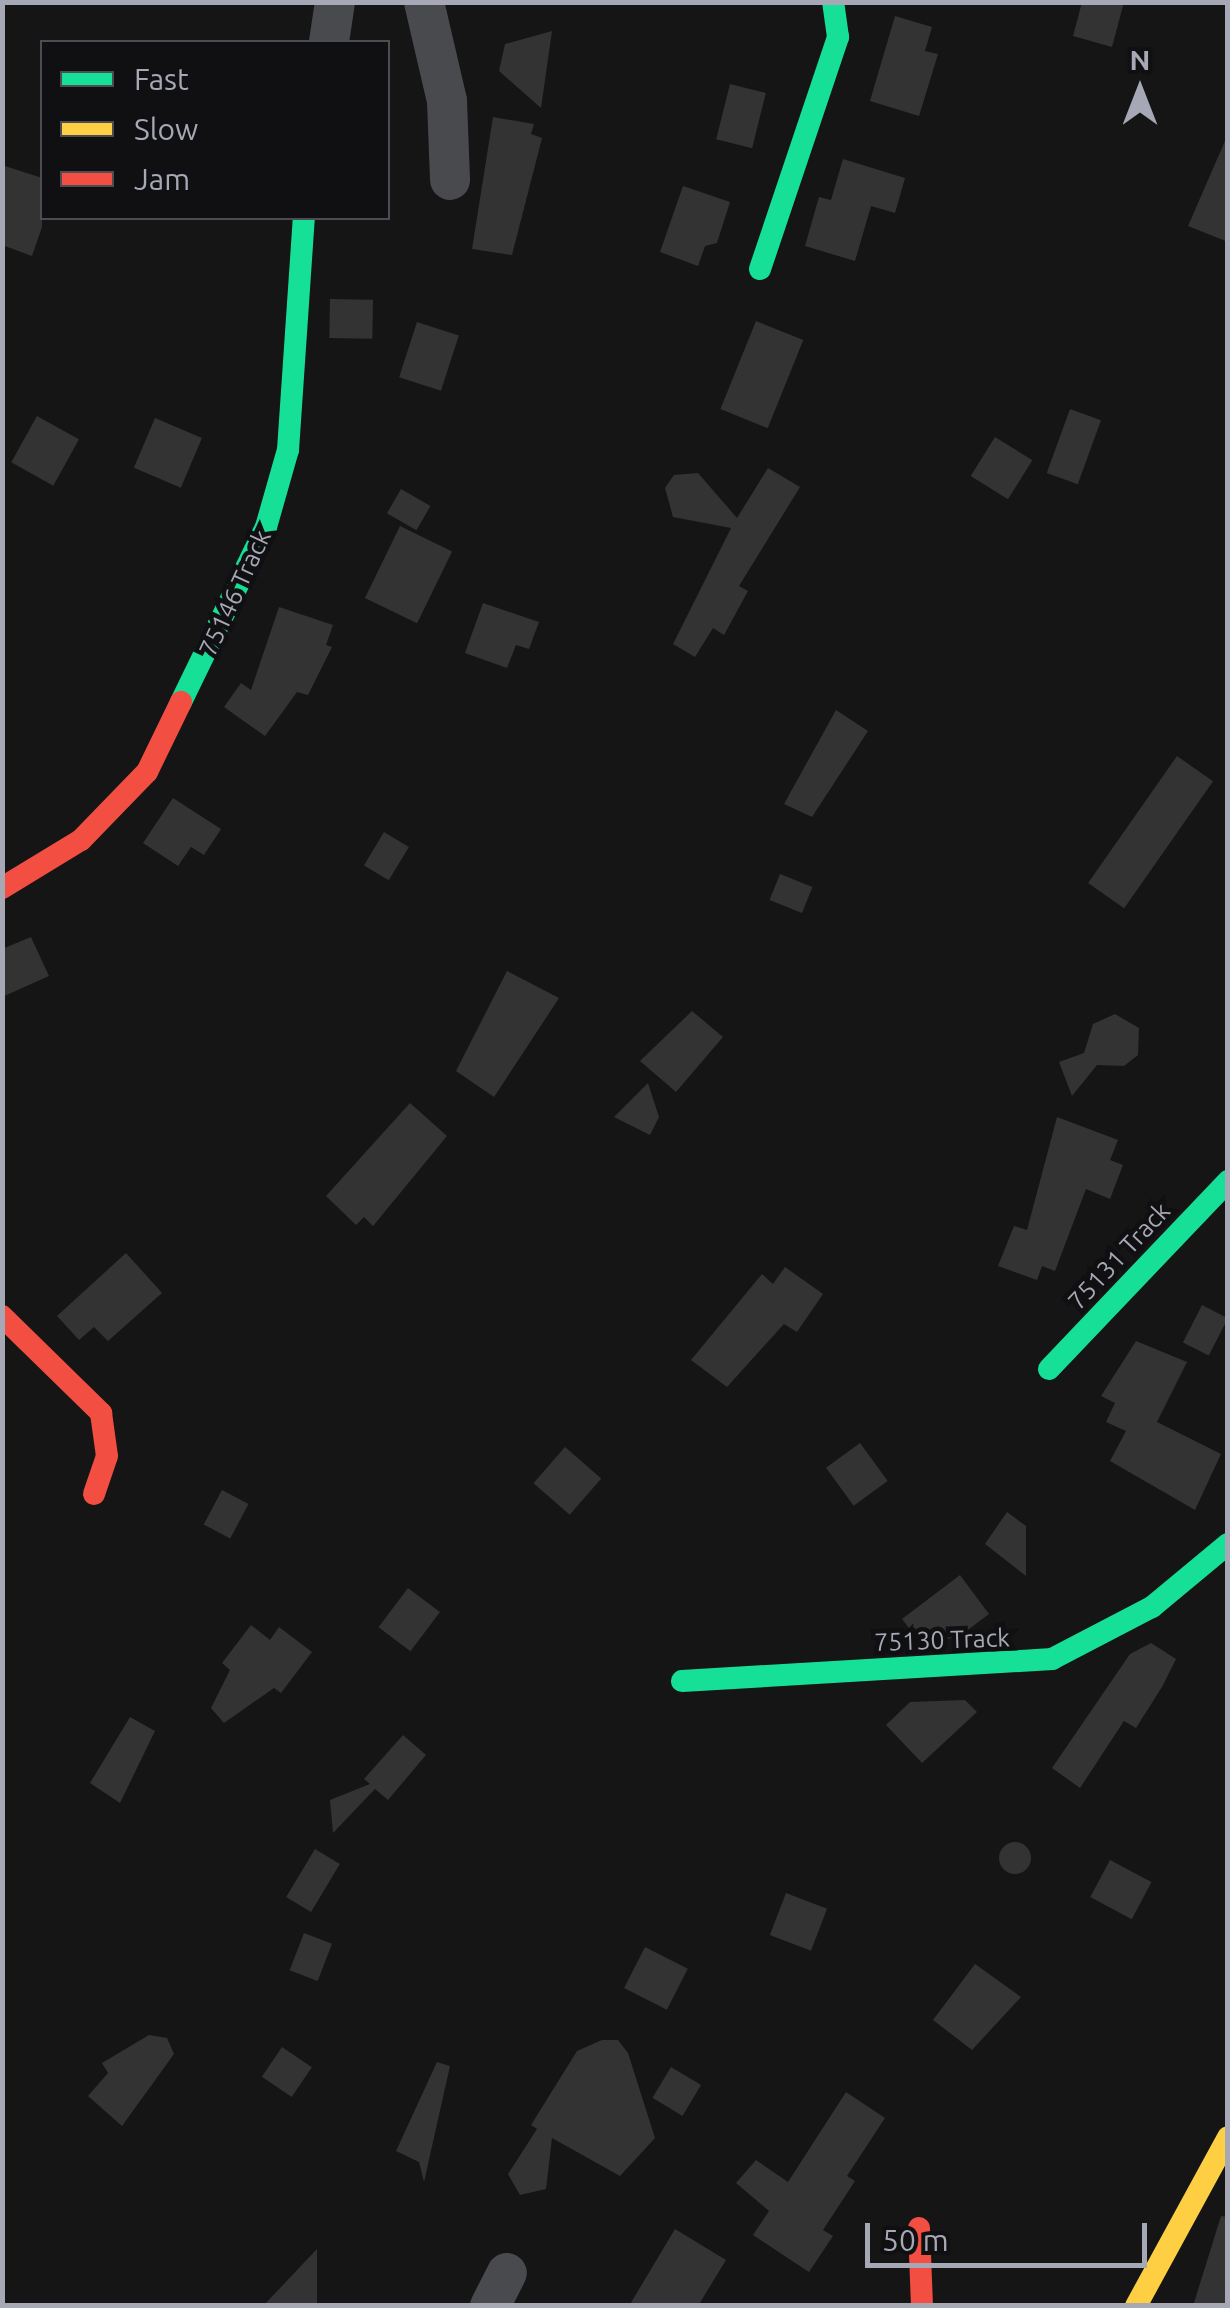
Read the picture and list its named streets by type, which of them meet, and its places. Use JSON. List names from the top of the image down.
{
  "streets": {
    "street": ["75146 Track", "75131 Track", "75130 Track"]
  },
  "legend": ["Fast", "Slow", "Jam"],
  "scale_bar": "50 m",
  "north": "top"
}
